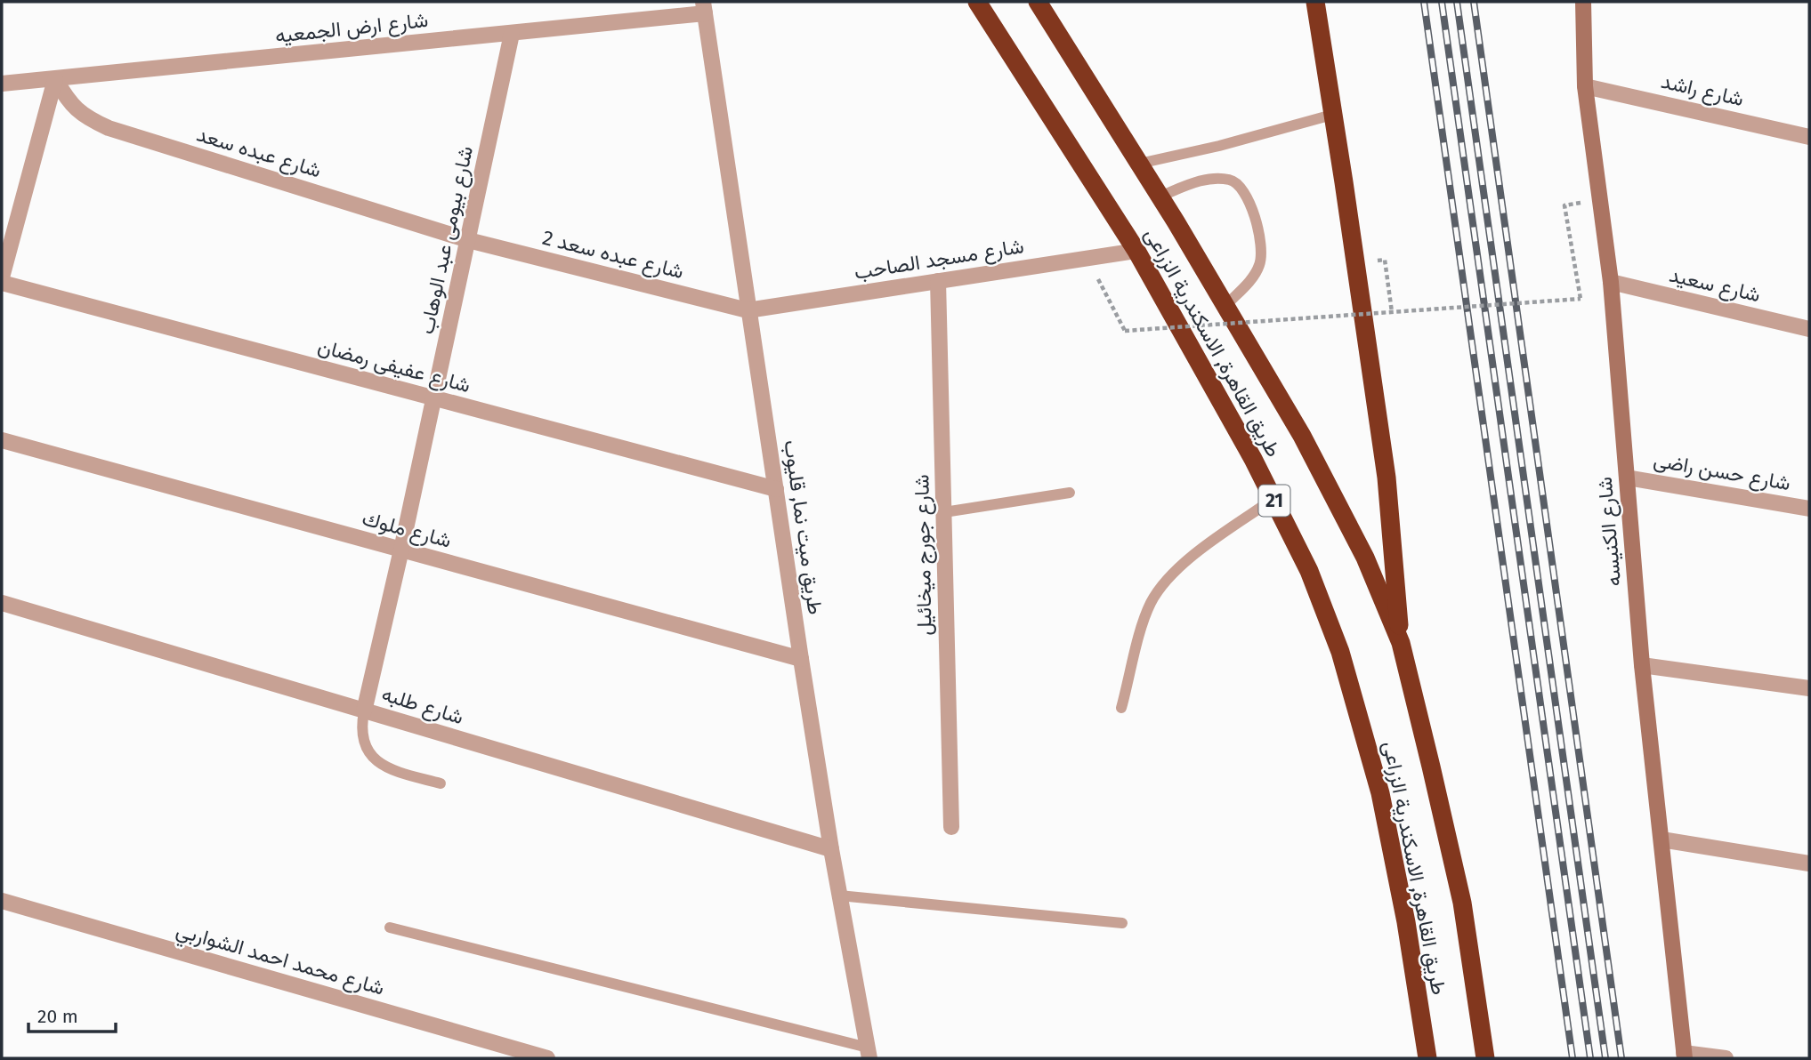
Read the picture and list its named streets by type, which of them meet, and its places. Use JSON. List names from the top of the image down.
{
  "streets": {
    "highway": ["طريق القاهرة, الاسكندرية الزراعى", "21"],
    "main road": ["شارع الكنيسه"],
    "street": [
      "شارع ارض الجمعيه",
      "شارع راشد",
      "شارع عبده سعد",
      "شارع بيومى عبد الوهاب",
      "شارع عبده سعد 2",
      "شارع مسجد الصاحب",
      "شارع سعيد",
      "شارع عفيفى رمضان",
      "شارع حسن راضى",
      "طريق ميت نما, قليوب",
      "شارع ملوك",
      "شارع جورج ميخائيل",
      "شارع طلبه",
      "شارع محمد احمد الشواربي"
    ]
  },
  "crossings": [
    ["شارع ارض الجمعيه", "شارع عبده سعد"],
    ["شارع ارض الجمعيه", "شارع بيومى عبد الوهاب"],
    ["شارع ارض الجمعيه", "طريق ميت نما, قليوب"],
    ["شارع راشد", "شارع الكنيسه"],
    ["شارع عبده سعد", "شارع بيومى عبد الوهاب"],
    ["شارع عبده سعد", "شارع عبده سعد 2"],
    ["شارع بيومى عبد الوهاب", "شارع عبده سعد 2"],
    ["شارع بيومى عبد الوهاب", "شارع عفيفى رمضان"],
    ["شارع بيومى عبد الوهاب", "شارع ملوك"],
    ["شارع بيومى عبد الوهاب", "شارع طلبه"],
    ["شارع عبده سعد 2", "شارع مسجد الصاحب"],
    ["شارع عبده سعد 2", "طريق ميت نما, قليوب"],
    ["شارع مسجد الصاحب", "طريق القاهرة, الاسكندرية الزراعى"],
    ["شارع مسجد الصاحب", "طريق ميت نما, قليوب"],
    ["شارع مسجد الصاحب", "شارع جورج ميخائيل"],
    ["شارع سعيد", "شارع الكنيسه"],
    ["شارع عفيفى رمضان", "طريق ميت نما, قليوب"],
    ["شارع حسن راضى", "شارع الكنيسه"],
    ["طريق ميت نما, قليوب", "شارع ملوك"],
    ["طريق ميت نما, قليوب", "شارع طلبه"]
  ],
  "scale_bar": "20 m"
}
